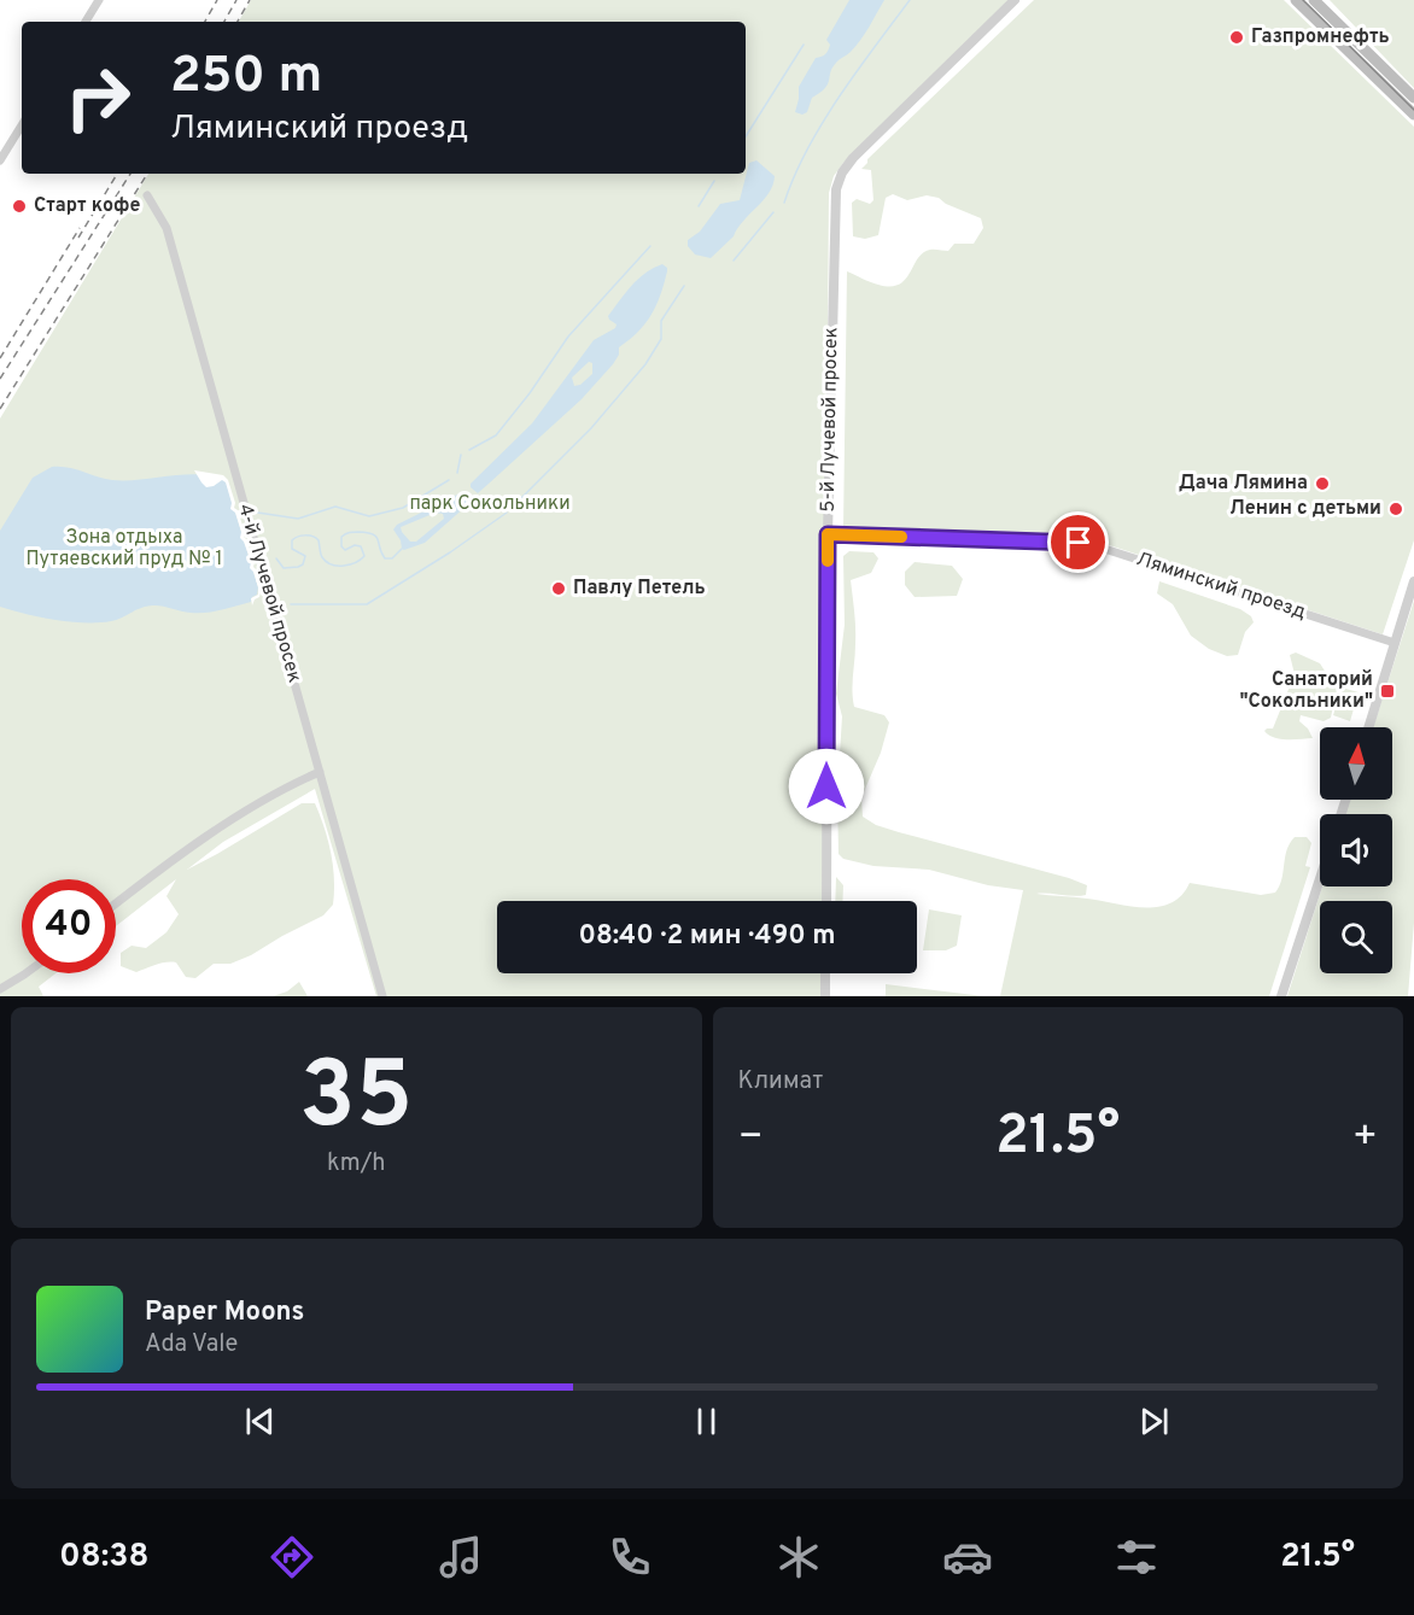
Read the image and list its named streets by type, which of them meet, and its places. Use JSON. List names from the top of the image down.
{
  "streets": {
    "street": ["5-й Лучевой просек", "Ляминский проезд", "4-й Лучевой просек"]
  },
  "crossings": [
    ["5-й Лучевой просек", "Ляминский проезд"]
  ],
  "parks": ["парк Сокольники", "Зона отдыха Путяевский пруд № 1"],
  "places": {
    "other": [
      "Газпромнефть",
      "Старт кофе",
      "Дача Лямина",
      "Ленин с детьми",
      "Павлу Петель"
    ],
    "transit": ["Санаторий \"Сокольники\""]
  },
  "north": "top",
  "page": {
    "turn": ["250 m", "Ляминский проезд"],
    "limit": "40",
    "trip": "08:40 · 2 мин · 490 m",
    "tile": [
      ["35", "km/h"],
      "Климат"
    ],
    "heat": ["−", "21.5°", "+"],
    "song": ["Paper Moons", "Ada Vale"],
    "tabs": ["08:38", "21.5°"]
  }
}
